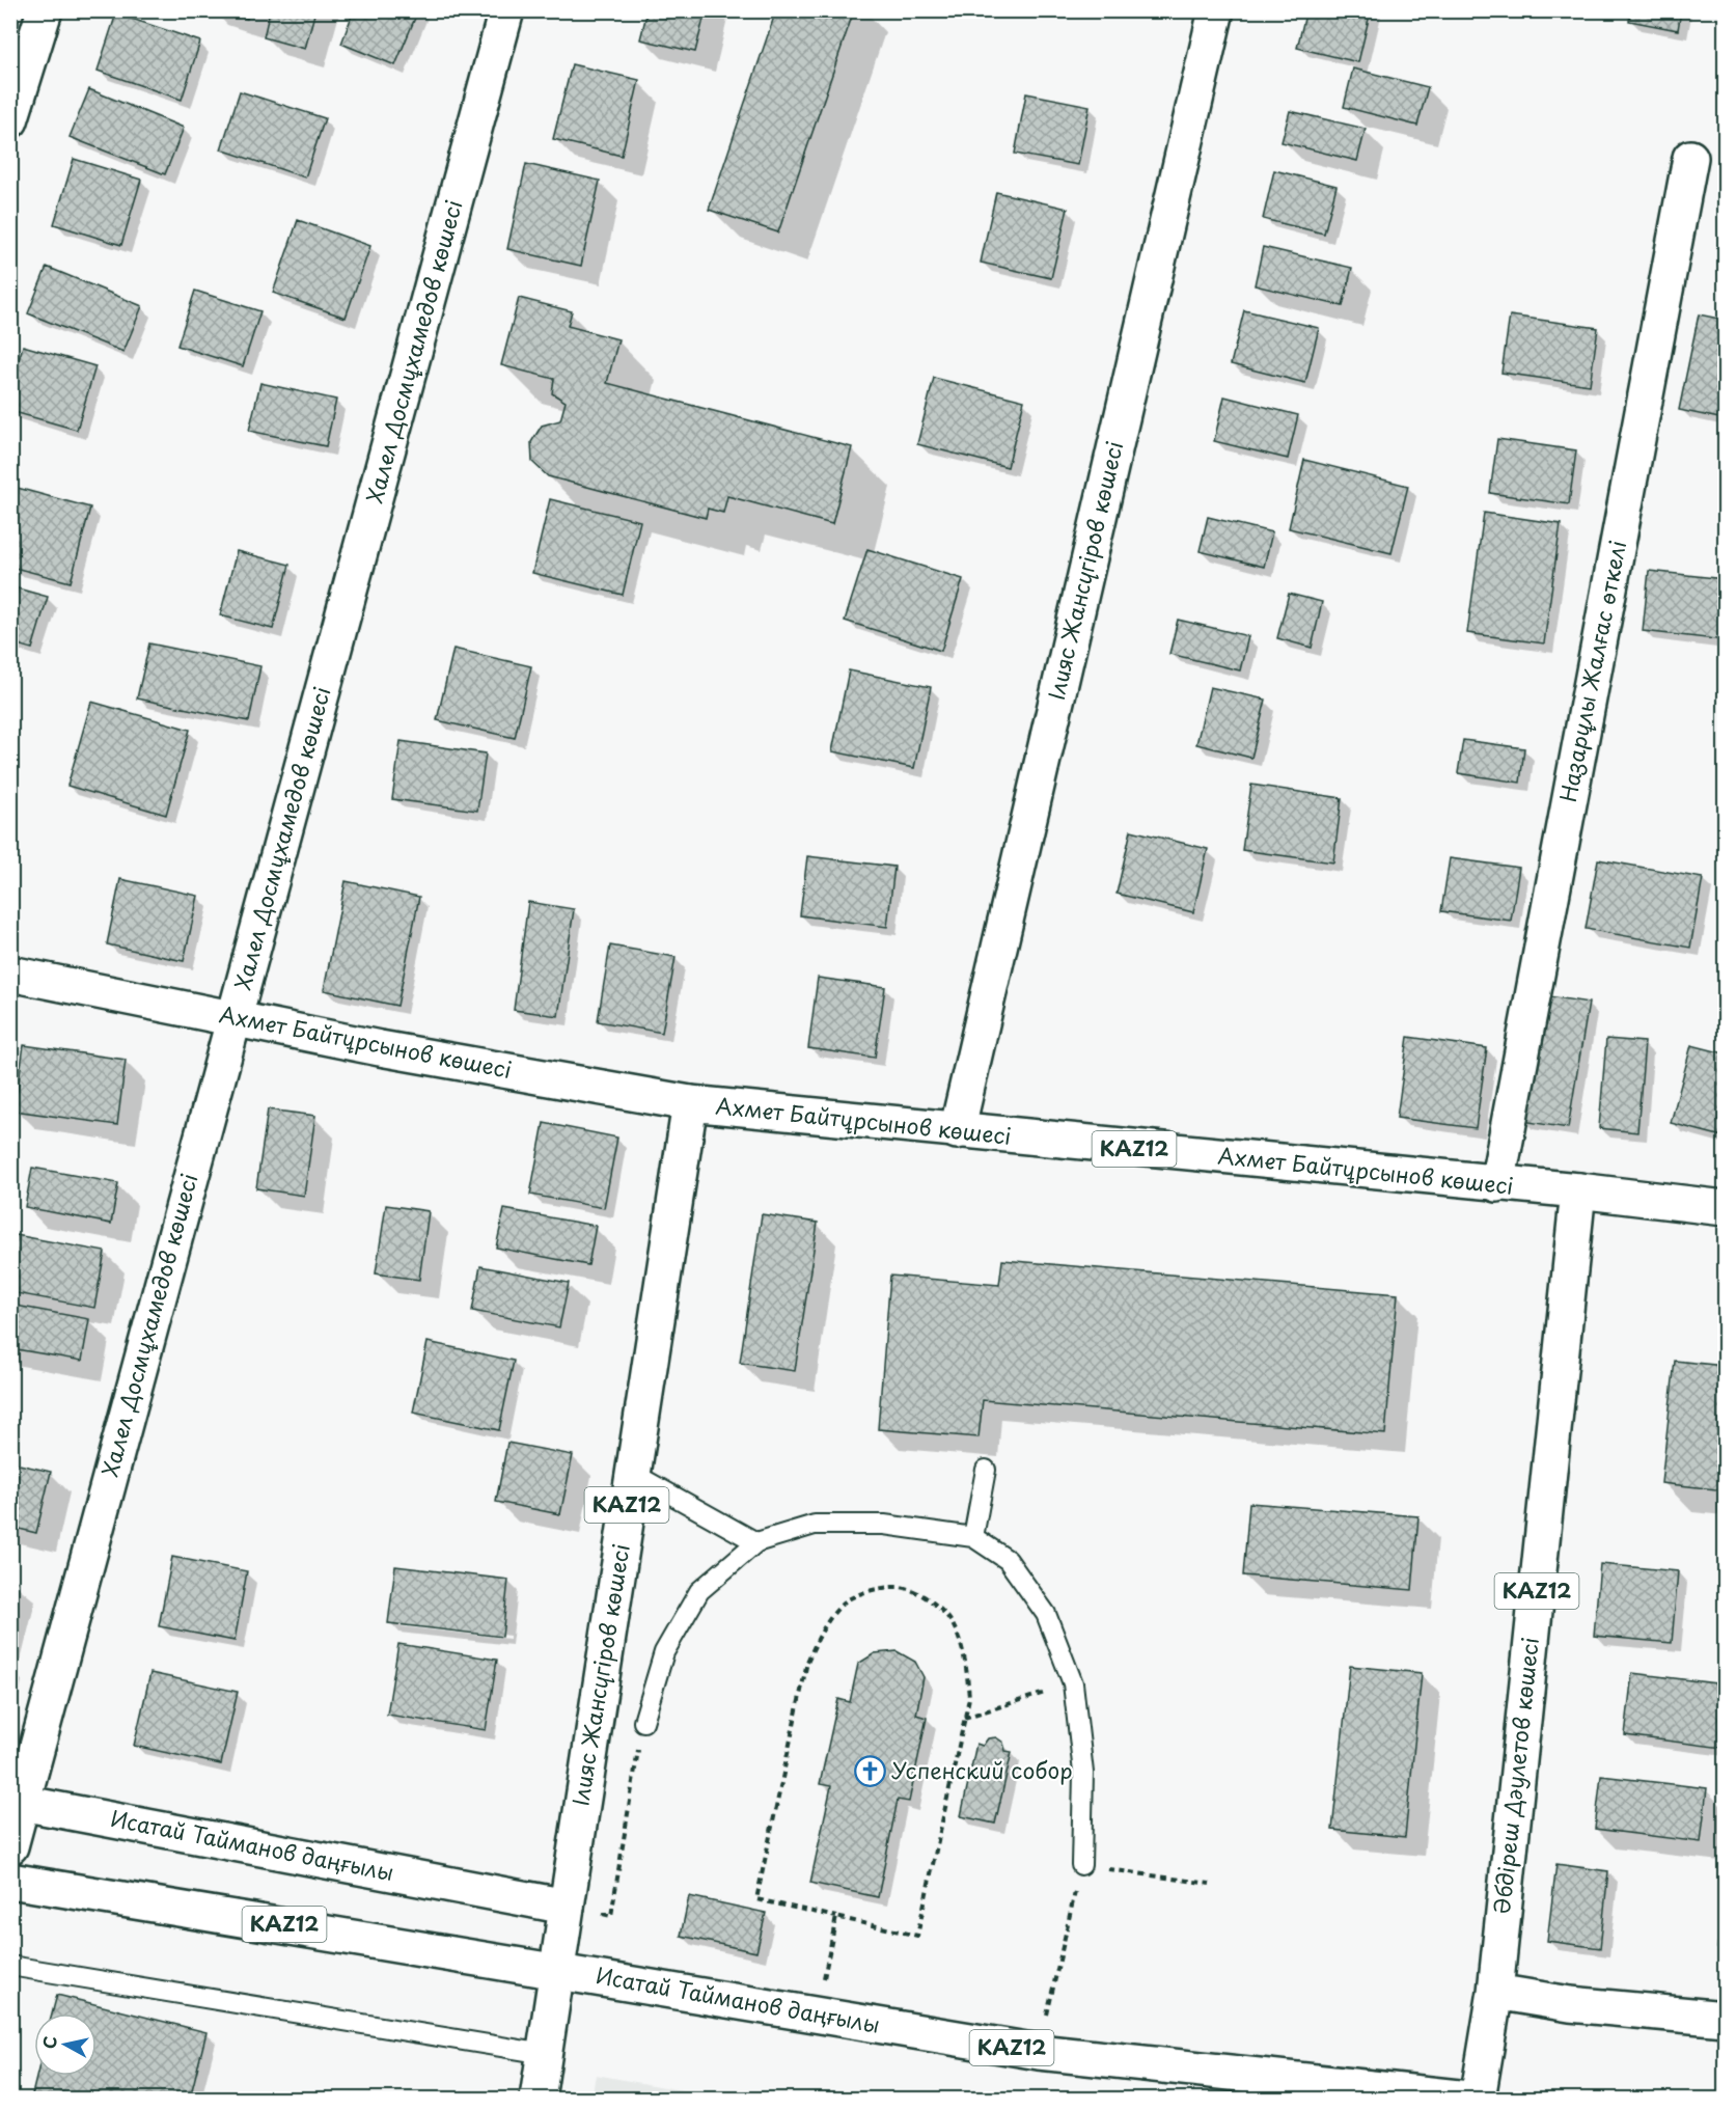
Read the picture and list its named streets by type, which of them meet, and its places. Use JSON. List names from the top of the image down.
{
  "streets": {
    "street": [
      "Халел Досмұхамедов көшесі",
      "Ілияс Жансүгіров көшесі",
      "Назарұлы Жалғас өткелі",
      "Ахмет Байтұрсынов көшесі",
      "KAZ12",
      "Әбдіреш Дәулетов көшесі",
      "Исатай Тайманов даңғылы"
    ]
  },
  "crossings": [
    ["Халел Досмұхамедов көшесі", "Ахмет Байтұрсынов көшесі"],
    ["Халел Досмұхамедов көшесі", "Исатай Тайманов даңғылы"],
    ["Ілияс Жансүгіров көшесі", "Ахмет Байтұрсынов көшесі"],
    ["Ілияс Жансүгіров көшесі", "Исатай Тайманов даңғылы"],
    ["Назарұлы Жалғас өткелі", "Ахмет Байтұрсынов көшесі"],
    ["Ахмет Байтұрсынов көшесі", "Әбдіреш Дәулетов көшесі"]
  ],
  "places": {
    "church": ["Успенский собор"]
  },
  "north": "left"
}
